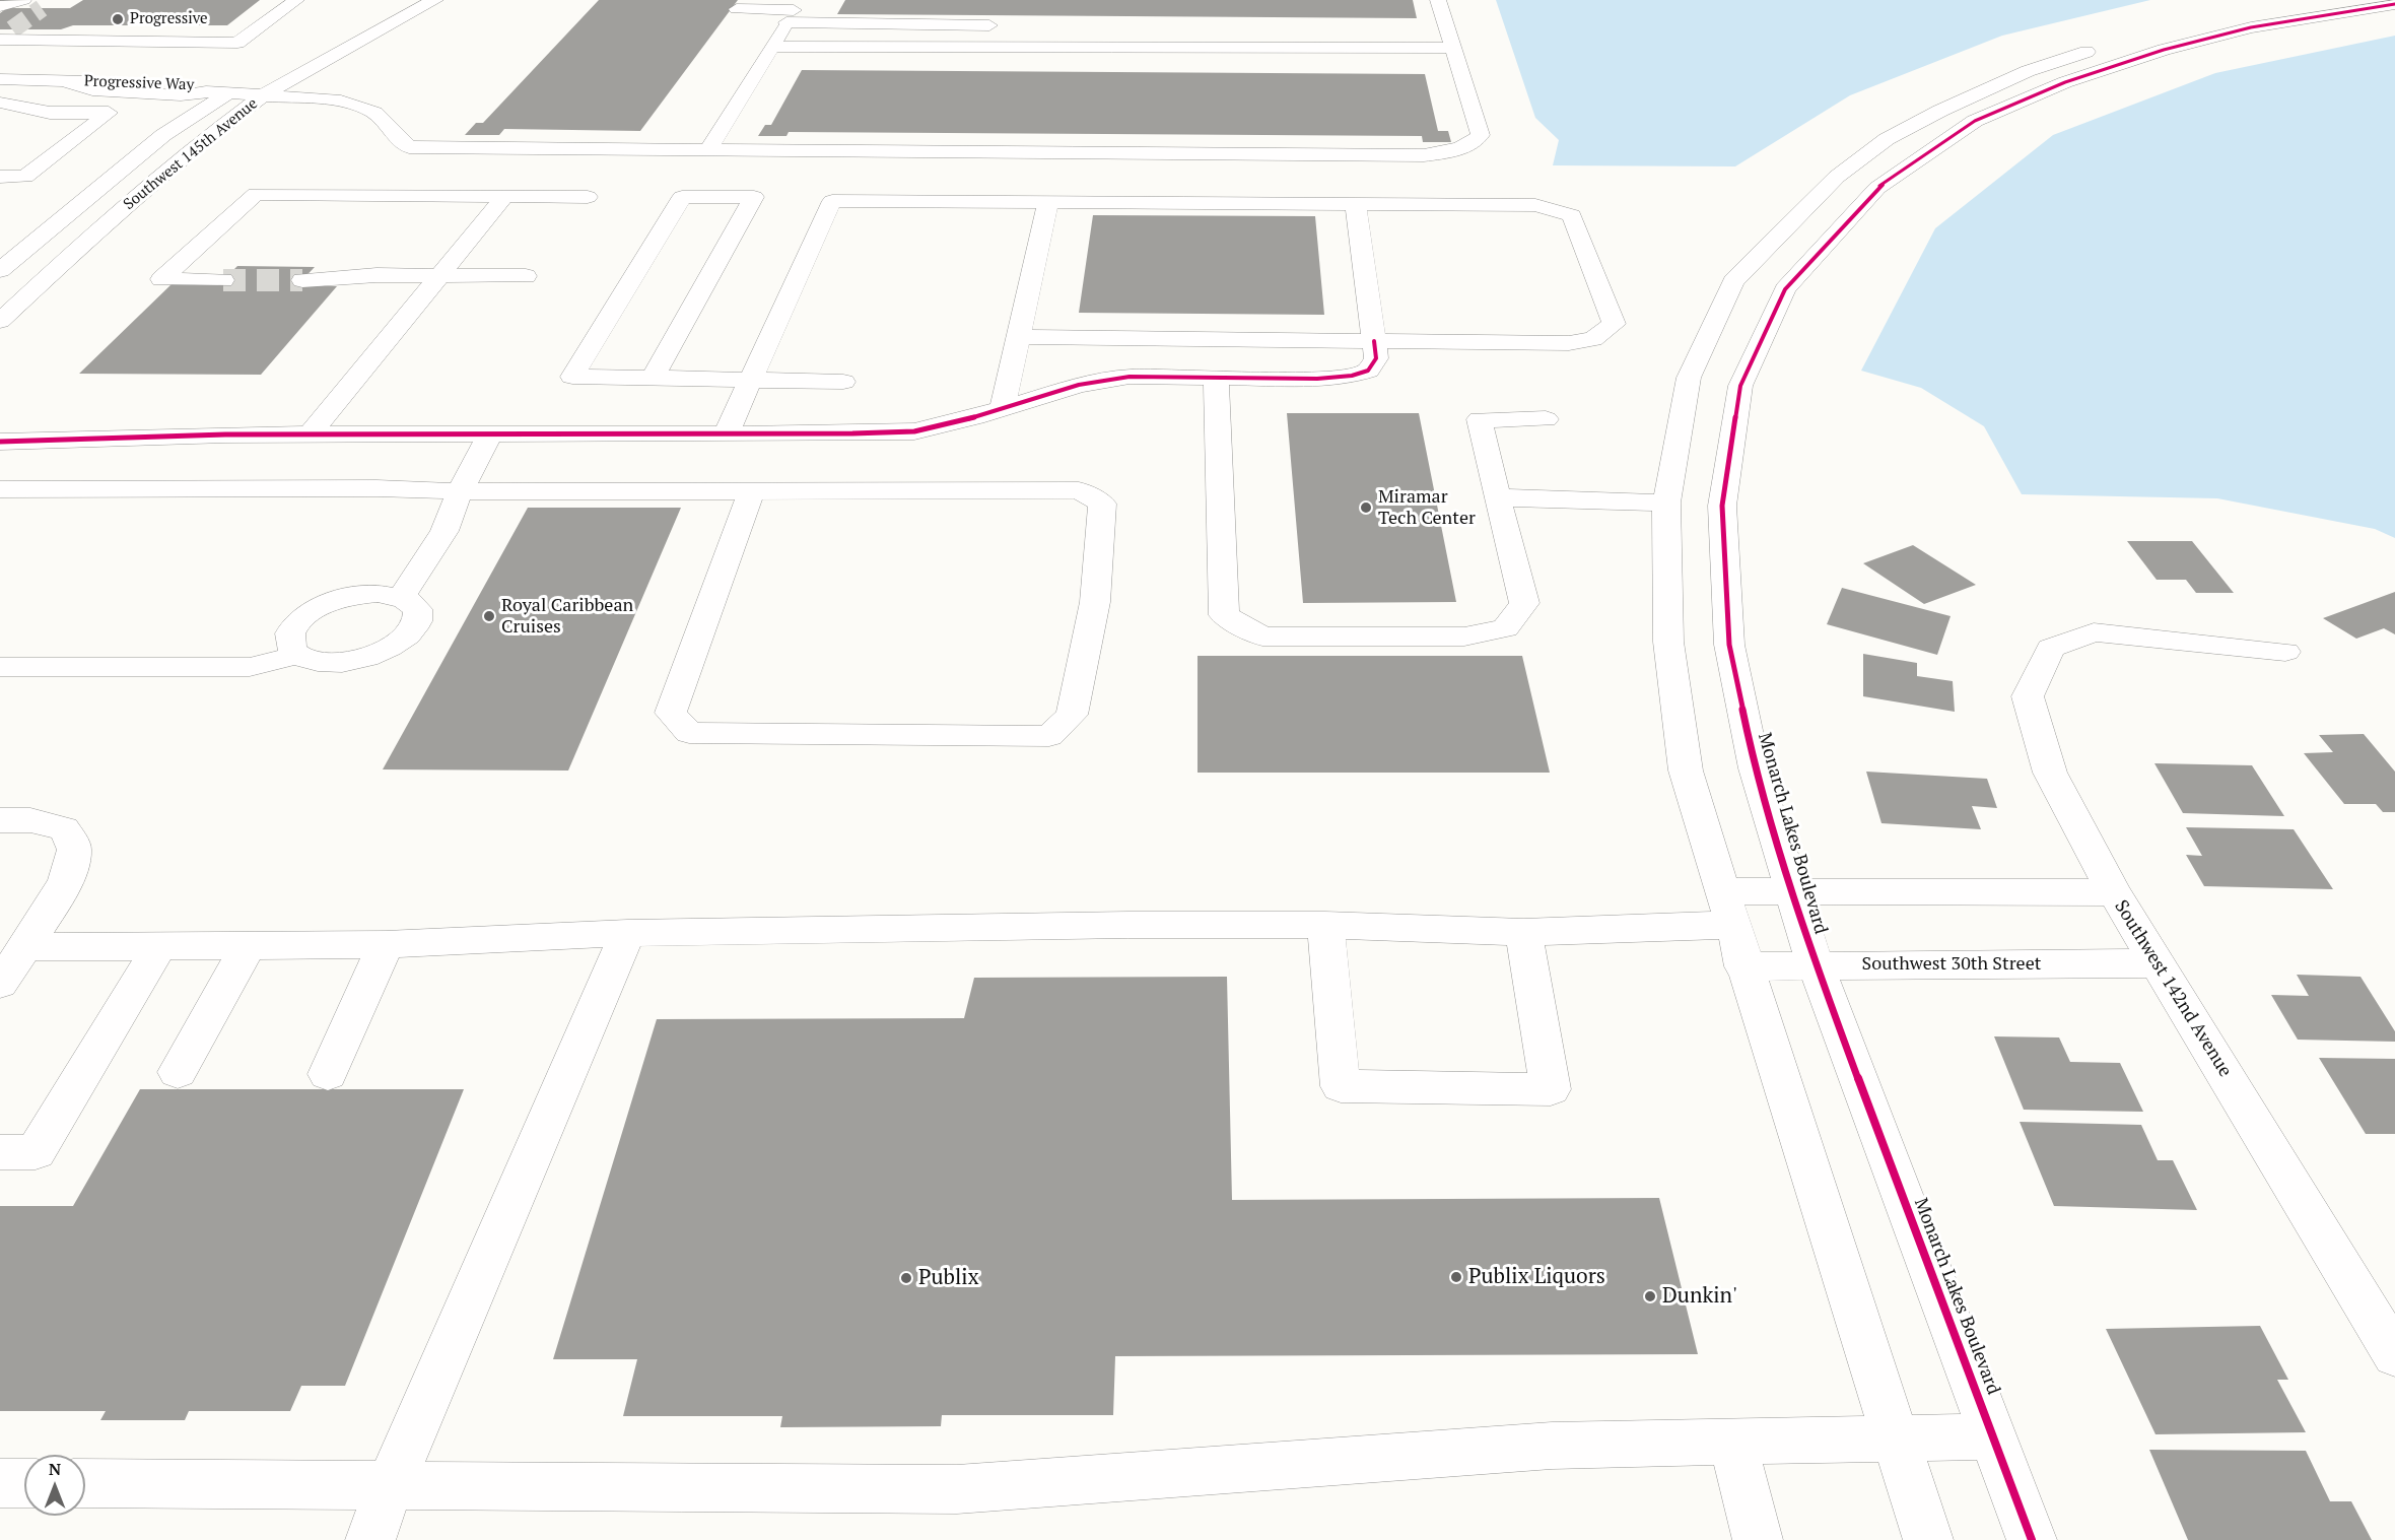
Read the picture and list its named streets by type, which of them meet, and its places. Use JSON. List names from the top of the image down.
{
  "streets": {
    "street": [
      "Progressive Way",
      "Southwest 145th Avenue",
      "Monarch Lakes Boulevard",
      "Southwest 30th Street",
      "Southwest 142nd Avenue"
    ]
  },
  "crossings": [
    ["Progressive Way", "Southwest 145th Avenue"],
    ["Monarch Lakes Boulevard", "Southwest 30th Street"],
    ["Southwest 30th Street", "Southwest 142nd Avenue"]
  ],
  "places": [
    "Progressive",
    "Miramar Tech Center",
    "Royal Caribbean Cruises",
    "Publix Liquors",
    "Publix",
    "Dunkin'"
  ],
  "north": "top"
}
